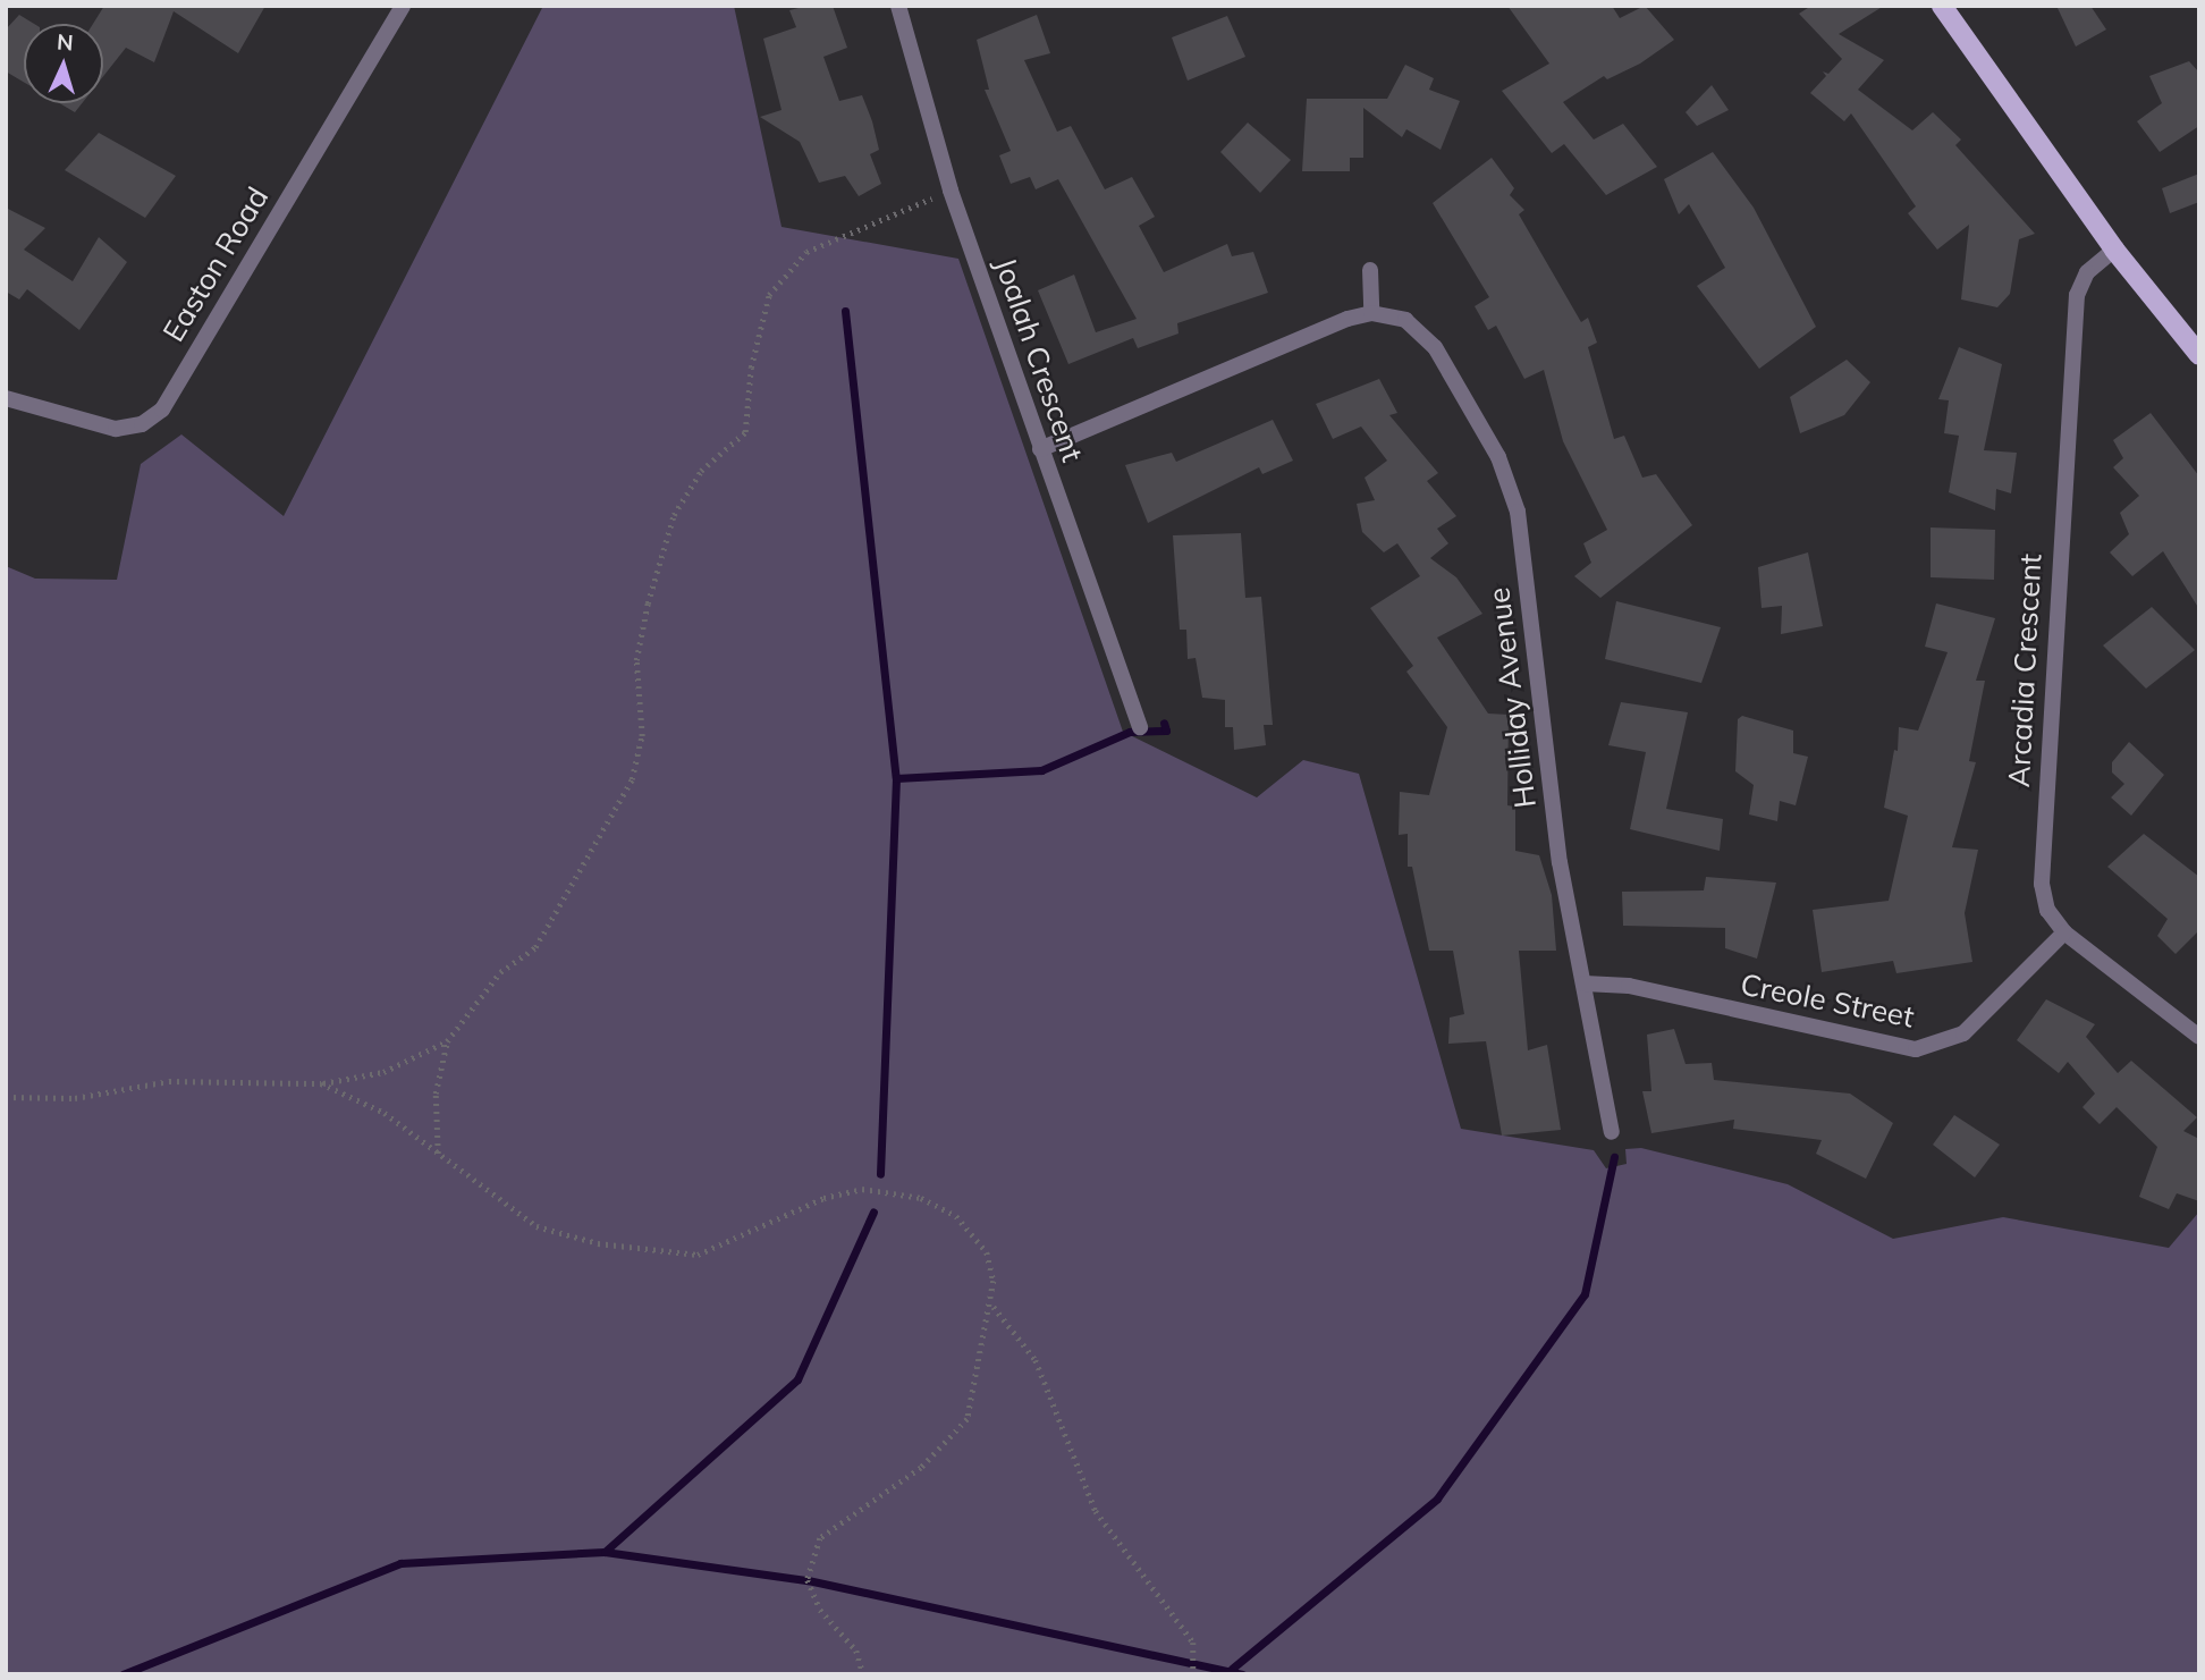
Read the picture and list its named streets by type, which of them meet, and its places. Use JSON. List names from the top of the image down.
{
  "streets": {
    "street": [
      "Easton Road",
      "Joalah Crescent",
      "Arcadia Crescent",
      "Holliday Avenue",
      "Creole Street"
    ]
  },
  "crossings": [
    ["Arcadia Crescent", "Creole Street"],
    ["Holliday Avenue", "Creole Street"]
  ],
  "north": "top"
}
